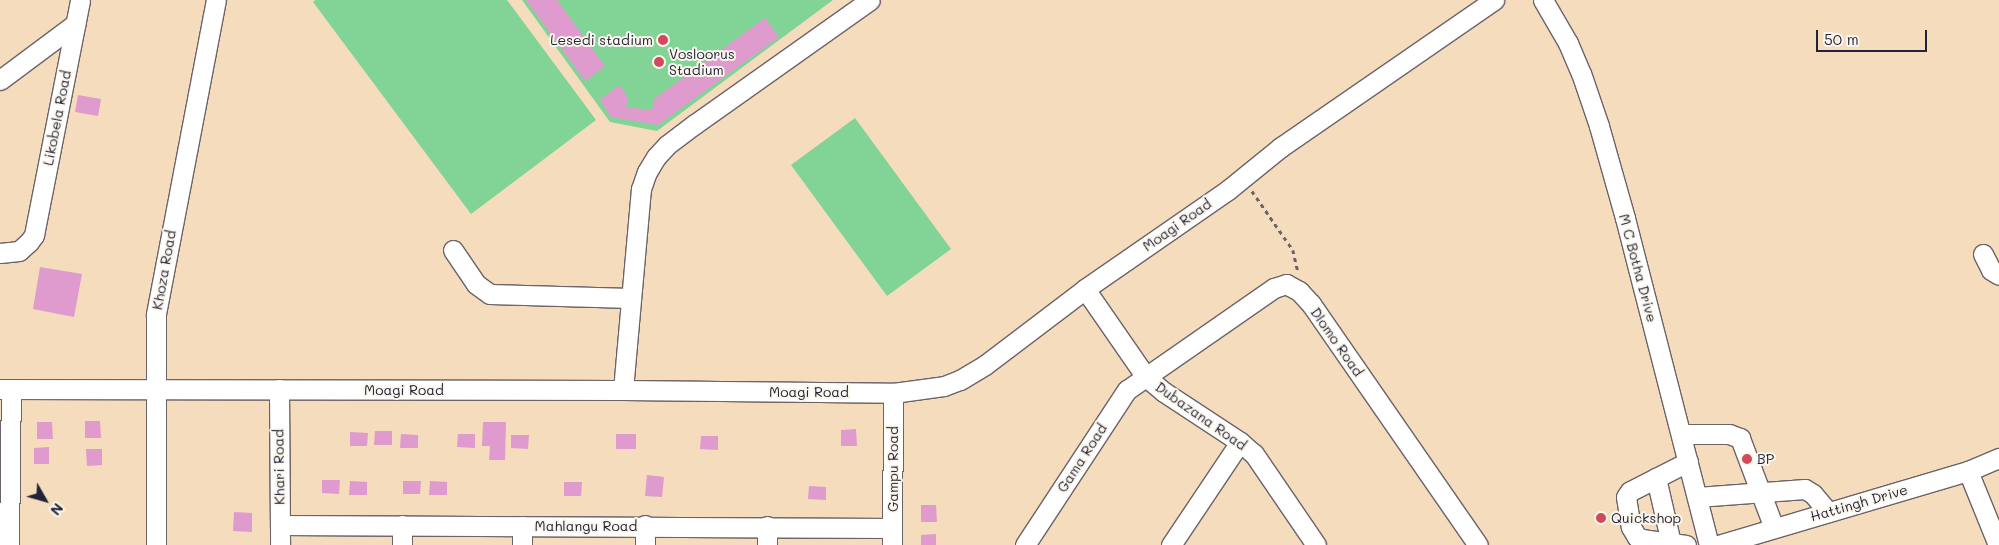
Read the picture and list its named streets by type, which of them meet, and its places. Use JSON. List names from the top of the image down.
{
  "streets": {
    "street": [
      "Likobela Road",
      "Moagi Road",
      "M C Botha Drive",
      "Khoza Road",
      "Dlomo Road",
      "Dubazana Road",
      "Gama Road",
      "Khari Road",
      "Gampu Road",
      "Hattingh Drive",
      "Mahlangu Road"
    ]
  },
  "crossings": [
    ["Moagi Road", "Khoza Road"],
    ["Moagi Road", "Dubazana Road"],
    ["Moagi Road", "Khari Road"],
    ["Moagi Road", "Gampu Road"],
    ["Dubazana Road", "Gama Road"],
    ["Khari Road", "Mahlangu Road"],
    ["Gampu Road", "Mahlangu Road"]
  ],
  "places": [
    "Lesedi stadium",
    "Vosloorus Stadium",
    "BP",
    "Quickshop"
  ],
  "scale_bar": "50 m",
  "north": "bottom right"
}
